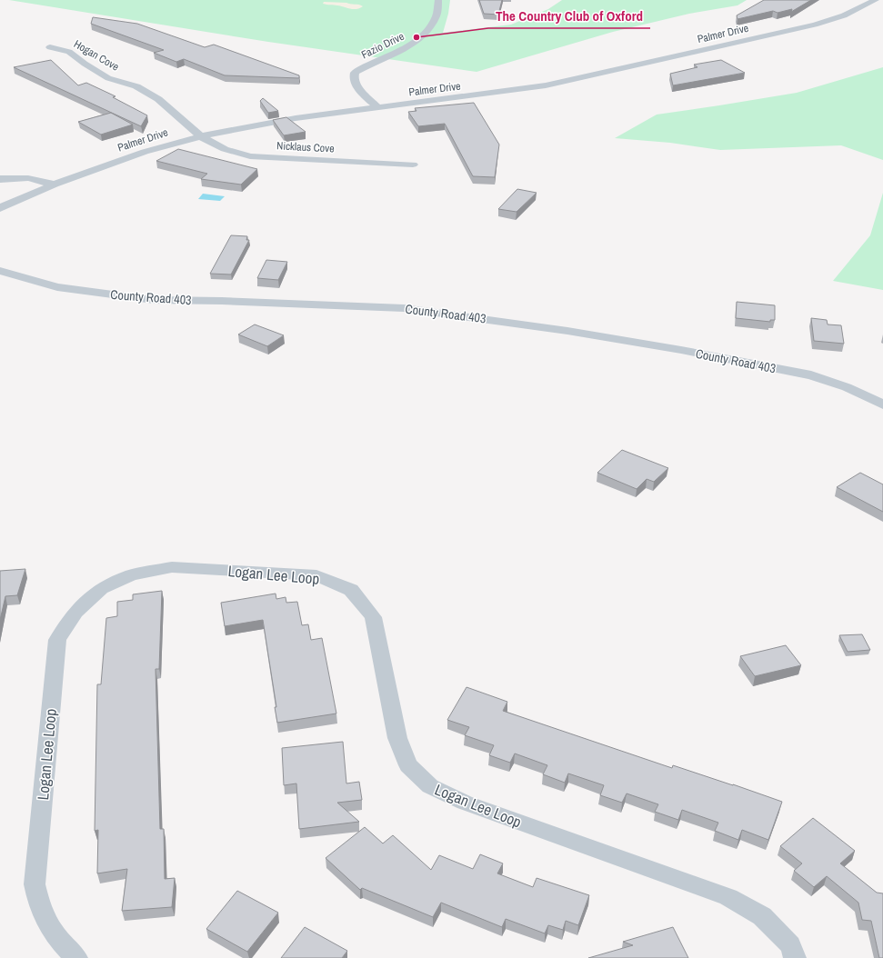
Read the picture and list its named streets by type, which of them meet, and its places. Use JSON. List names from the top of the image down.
{
  "streets": {
    "street": [
      "Palmer Drive",
      "Fazio Drive",
      "Hogan Cove",
      "Nicklaus Cove",
      "County Road 403",
      "Logan Lee Loop"
    ]
  },
  "crossings": [
    ["Palmer Drive", "Fazio Drive"],
    ["Palmer Drive", "Hogan Cove"],
    ["Palmer Drive", "Nicklaus Cove"],
    ["Hogan Cove", "Nicklaus Cove"]
  ],
  "places": ["The Country Club of Oxford"]
}
